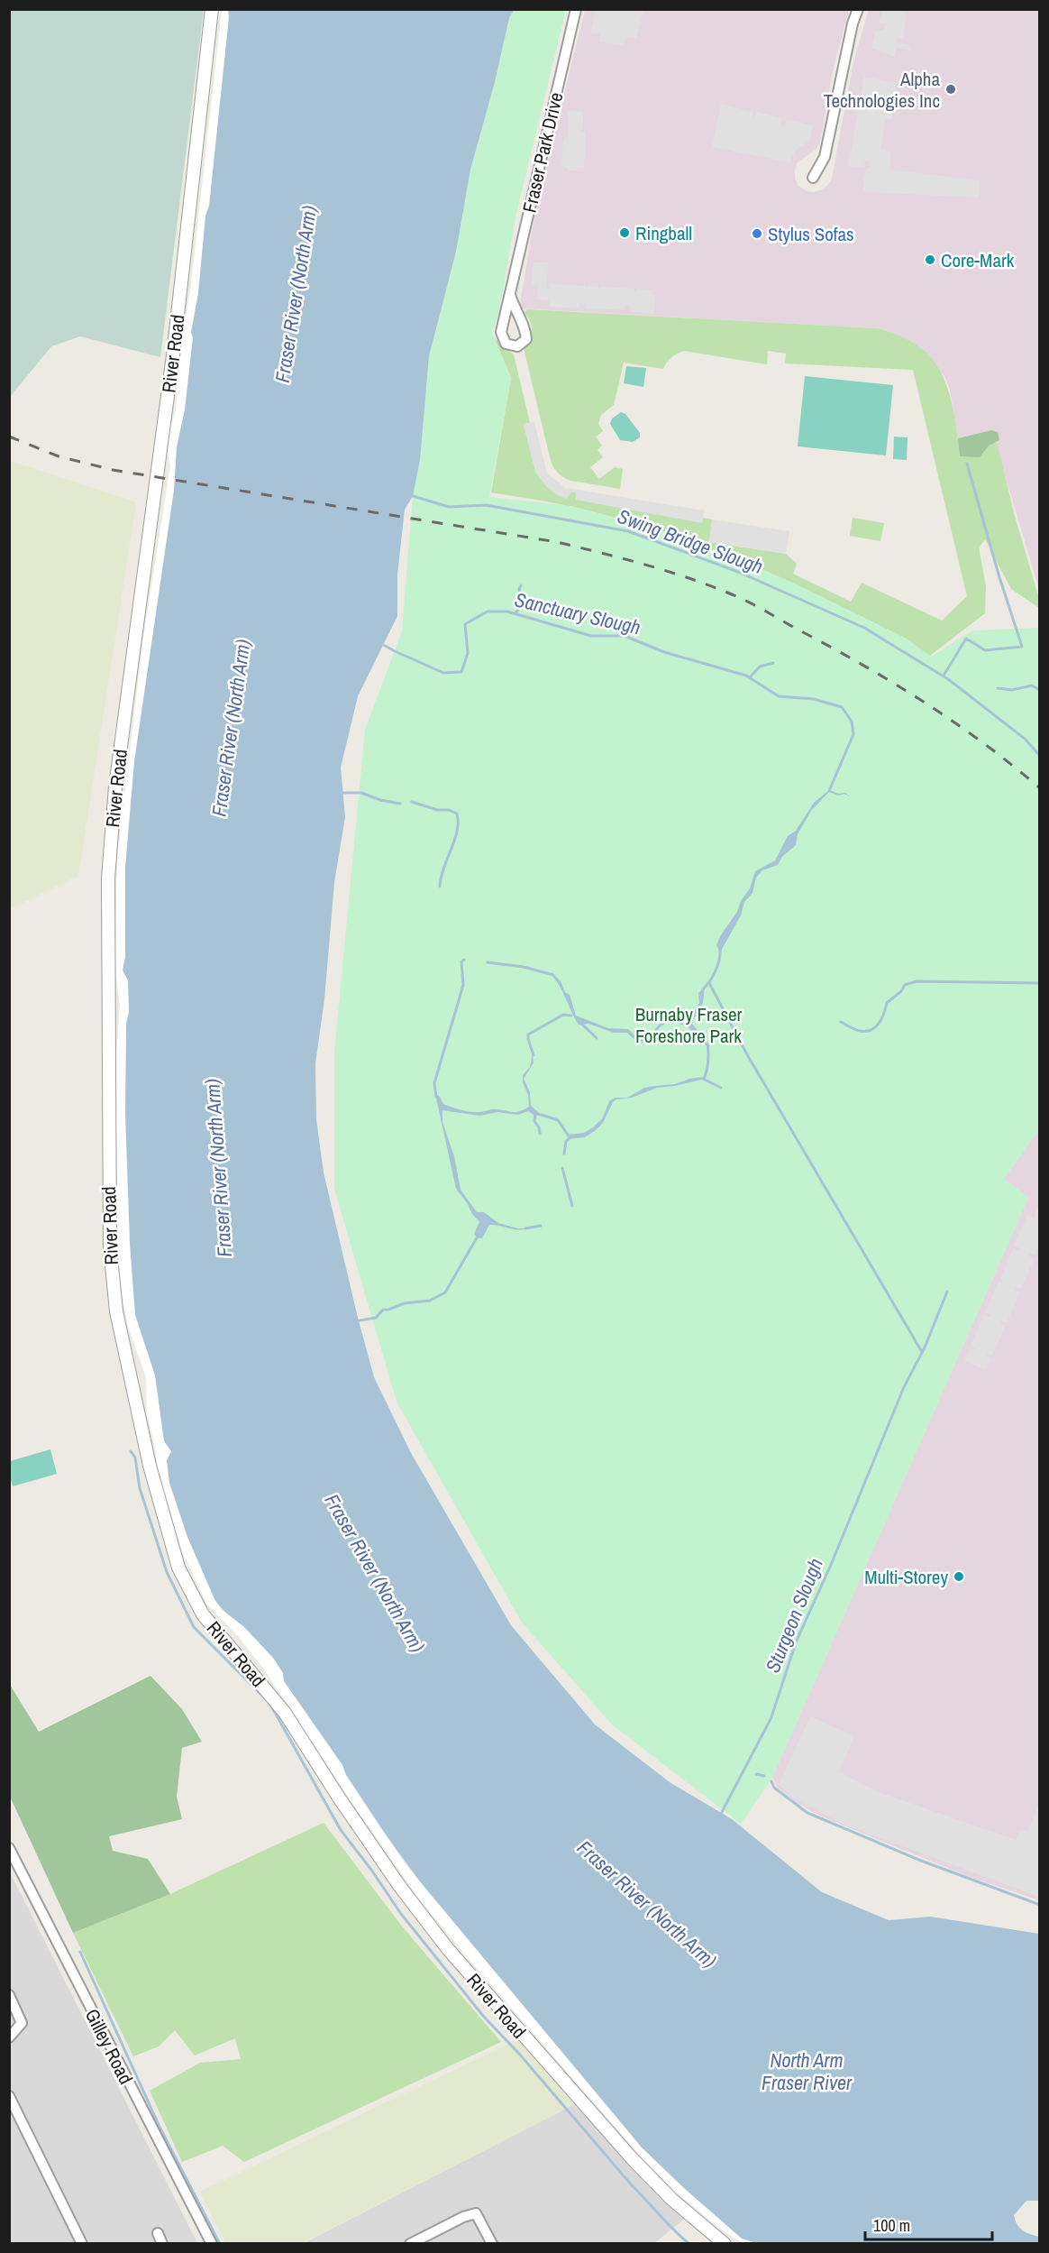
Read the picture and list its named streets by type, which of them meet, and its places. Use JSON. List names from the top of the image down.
{
  "streets": {
    "street": ["Fraser Park Drive", "River Road", "Gilley Road"]
  },
  "water": [
    "Fraser River (North Arm)",
    "Swing Bridge Slough",
    "Sanctuary Slough",
    "Sturgeon Slough",
    "North Arm Fraser River"
  ],
  "parks": ["Burnaby Fraser Foreshore Park"],
  "places": [
    "Alpha Technologies Inc",
    "Ringball",
    "Stylus Sofas",
    "Core-Mark",
    "Multi-Storey"
  ],
  "scale_bar": "100 m"
}
